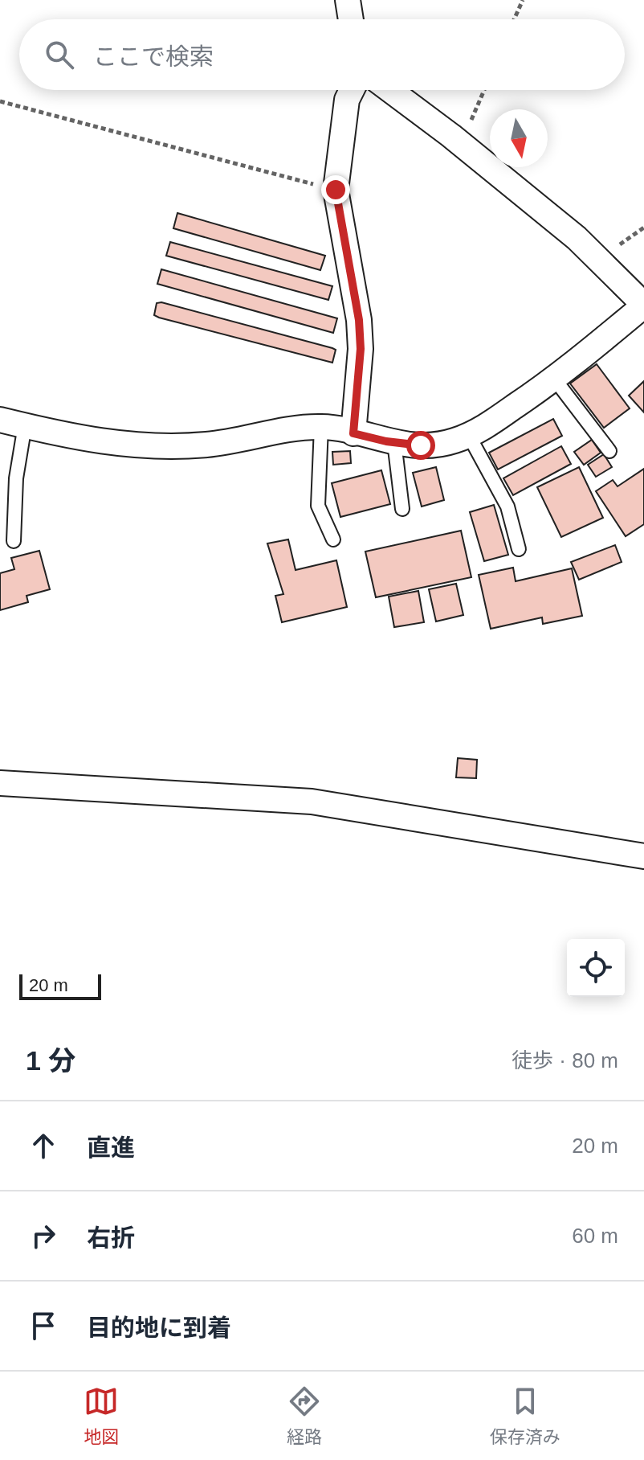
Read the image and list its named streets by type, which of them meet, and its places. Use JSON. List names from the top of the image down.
{
  "scale_bar": "20 m",
  "north": "bottom",
  "page": {
    "search": "ここで検索",
    "scale": "20 m",
    "heading": ["1 分", "徒歩 · 80 m"],
    "list": [
      ["直進", "20 m"],
      ["右折", "60 m"],
      "目的地に到着"
    ],
    "nav": ["地図", "経路", "保存済み"]
  }
}
